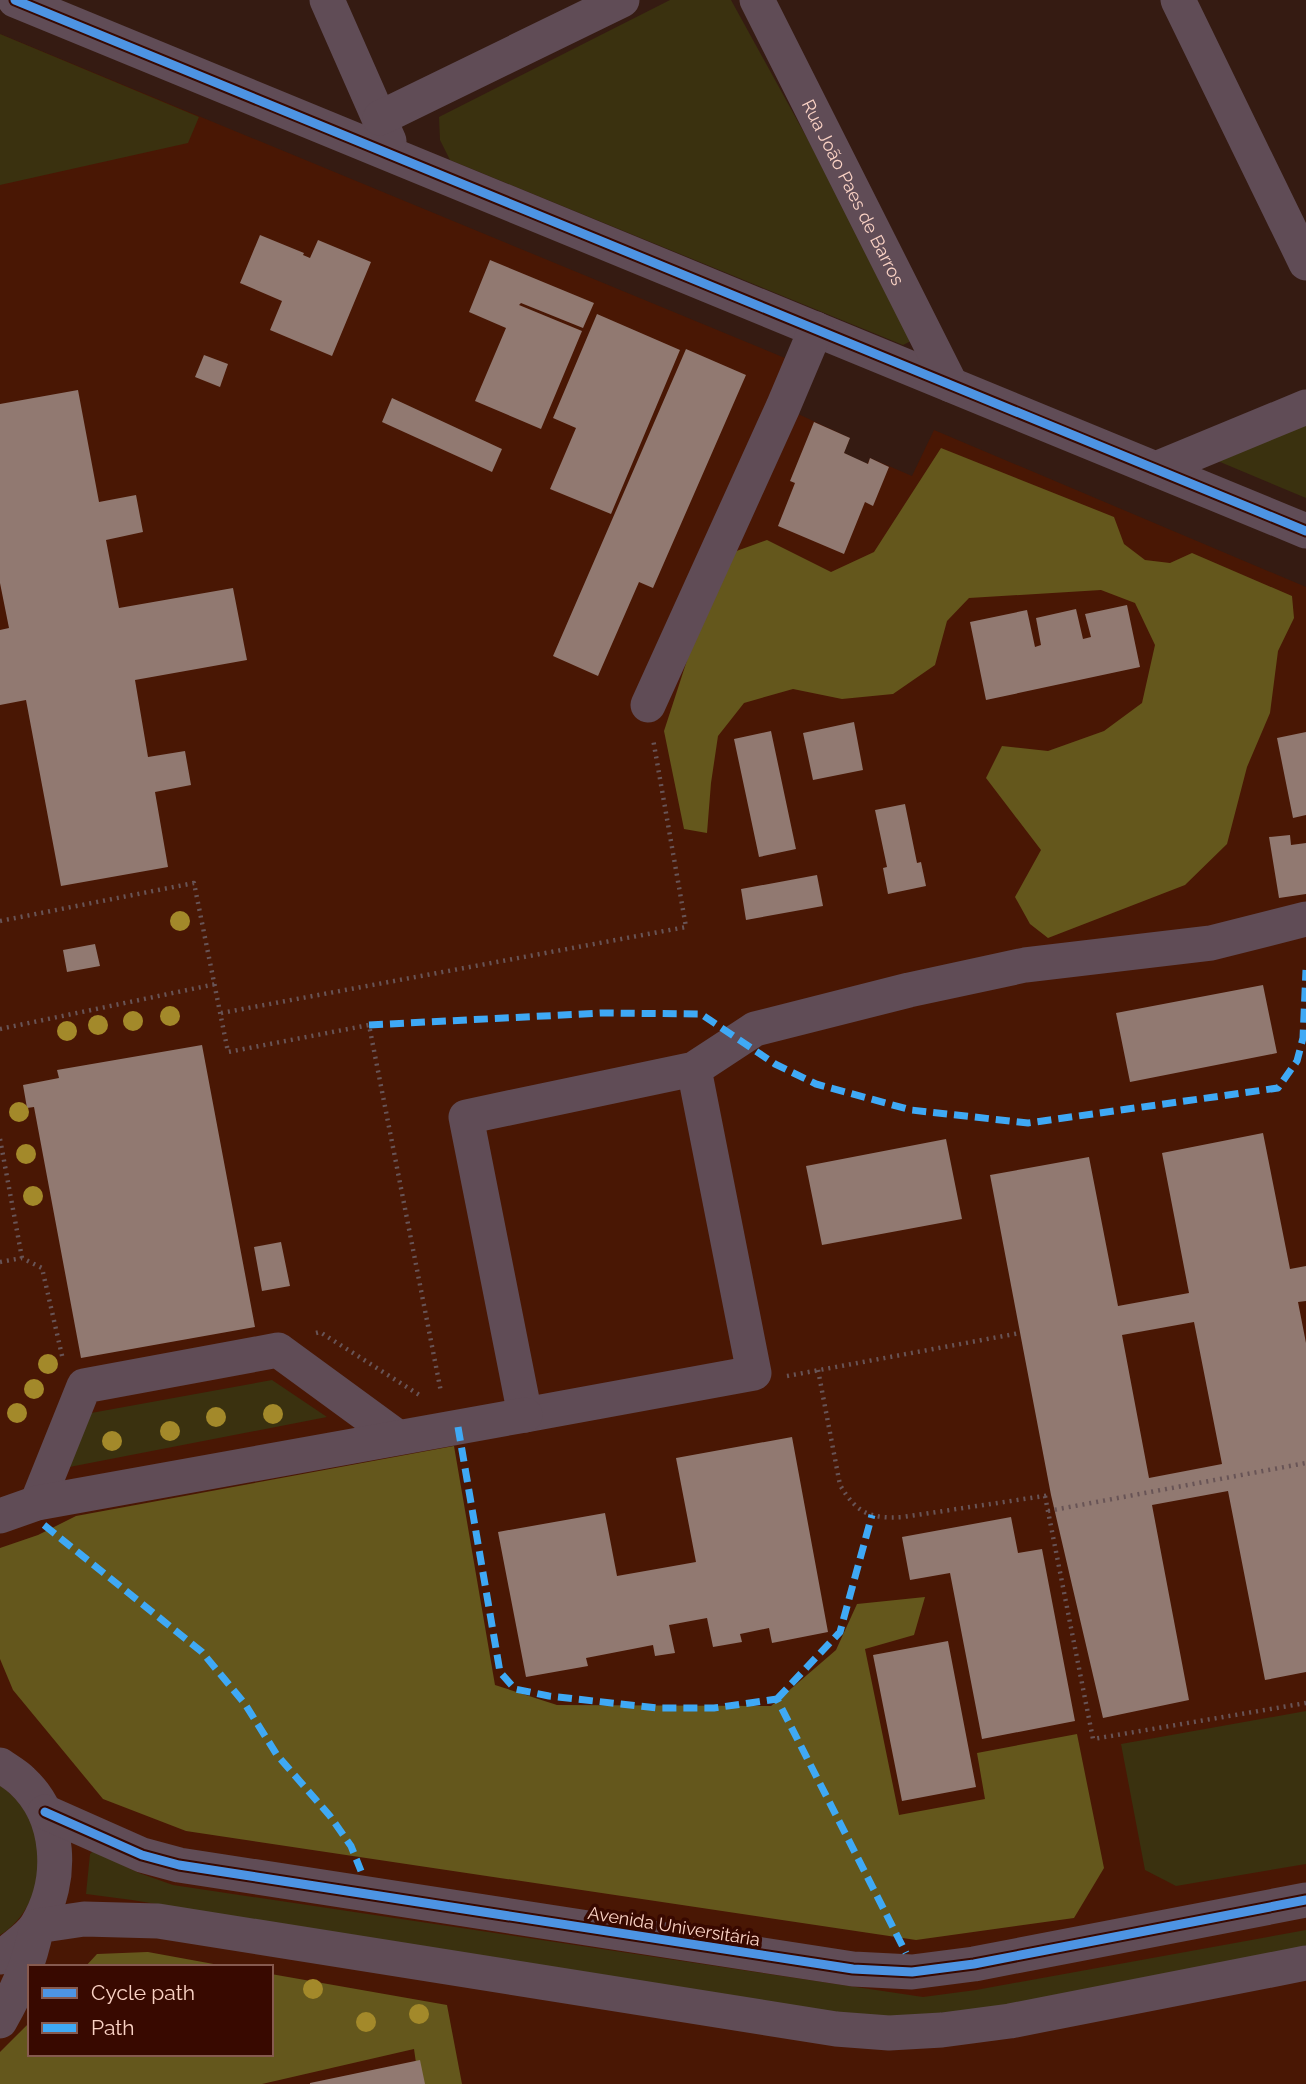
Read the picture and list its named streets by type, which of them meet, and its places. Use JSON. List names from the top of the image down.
{
  "streets": {
    "street": ["Rua João Paes de Barros", "Avenida Universitária"]
  },
  "legend": ["Cycle path", "Path"]
}
